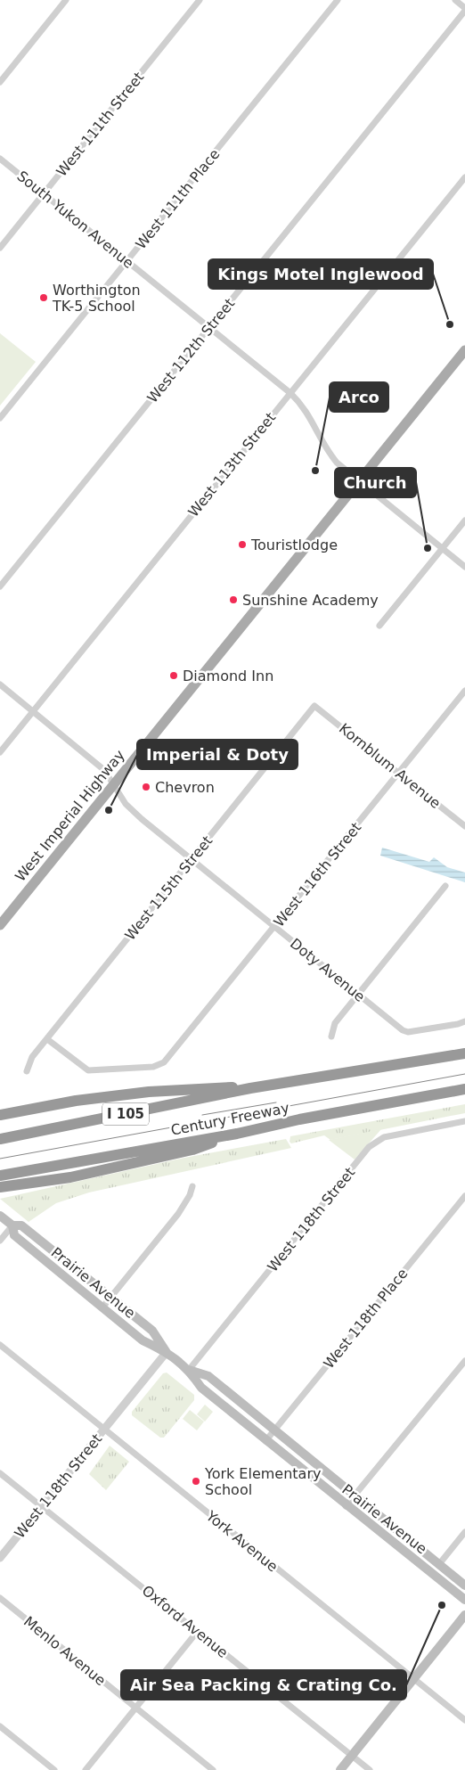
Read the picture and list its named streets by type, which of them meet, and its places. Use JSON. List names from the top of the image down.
{
  "streets": {
    "highway": ["I 105", "Century Freeway"],
    "main road": ["West Imperial Highway", "Prairie Avenue"],
    "street": [
      "West 111th Street",
      "West 111th Place",
      "South Yukon Avenue",
      "West 112th Street",
      "West 113th Street",
      "Kornblum Avenue",
      "West 116th Street",
      "West 115th Street",
      "Doty Avenue",
      "West 118th Street",
      "West 118th Place",
      "York Avenue",
      "Oxford Avenue",
      "Menlo Avenue"
    ]
  },
  "crossings": [
    ["West 111th Street", "South Yukon Avenue"],
    ["West 111th Place", "South Yukon Avenue"],
    ["South Yukon Avenue", "West 112th Street"],
    ["South Yukon Avenue", "West 113th Street"],
    ["South Yukon Avenue", "West Imperial Highway"],
    ["West 113th Street", "Doty Avenue"],
    ["Kornblum Avenue", "West 116th Street"],
    ["Kornblum Avenue", "West 115th Street"],
    ["West Imperial Highway", "Doty Avenue"],
    ["West 116th Street", "West 115th Street"],
    ["West 116th Street", "Doty Avenue"],
    ["West 115th Street", "Doty Avenue"],
    ["West 118th Street", "Prairie Avenue"],
    ["West 118th Street", "York Avenue"],
    ["West 118th Street", "Oxford Avenue"],
    ["Prairie Avenue", "West 118th Place"]
  ],
  "places": [
    "Worthington TK-5 School",
    "Kings Motel Inglewood",
    "Arco",
    "Touristlodge",
    "Church",
    "Sunshine Academy",
    "Diamond Inn",
    "Chevron",
    "Imperial & Doty",
    "York Elementary School",
    "Air Sea Packing & Crating Co."
  ]
}
